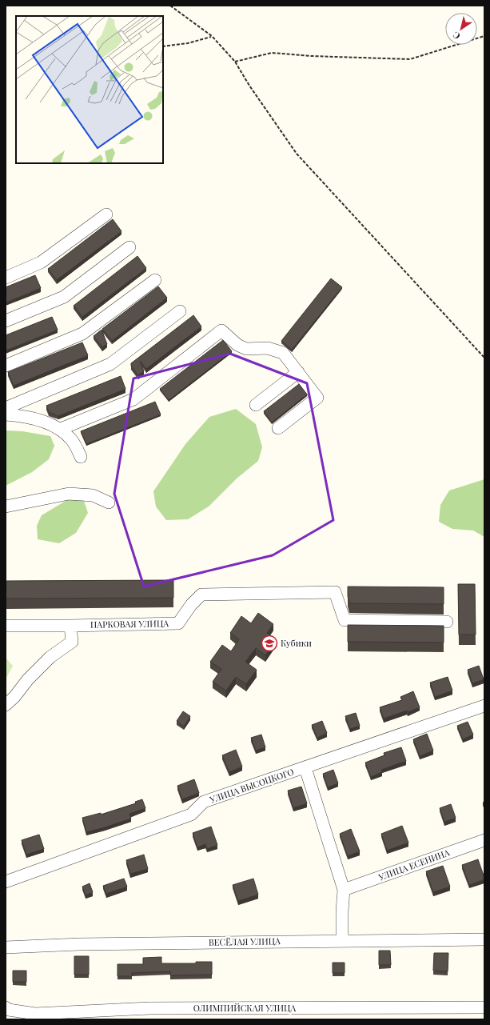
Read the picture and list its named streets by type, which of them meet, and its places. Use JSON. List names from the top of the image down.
{
  "streets": {
    "street": [
      "ПАРКОВАЯ УЛИЦА",
      "УЛИЦА ВЫСОЦКОГО",
      "УЛИЦА ЕСЕНИНА",
      "ВЕСЁЛАЯ УЛИЦА",
      "ОЛИМПИЙСКАЯ УЛИЦА"
    ]
  },
  "places": {
    "school or university": ["Кубики"]
  },
  "north": "bottom left"
}
